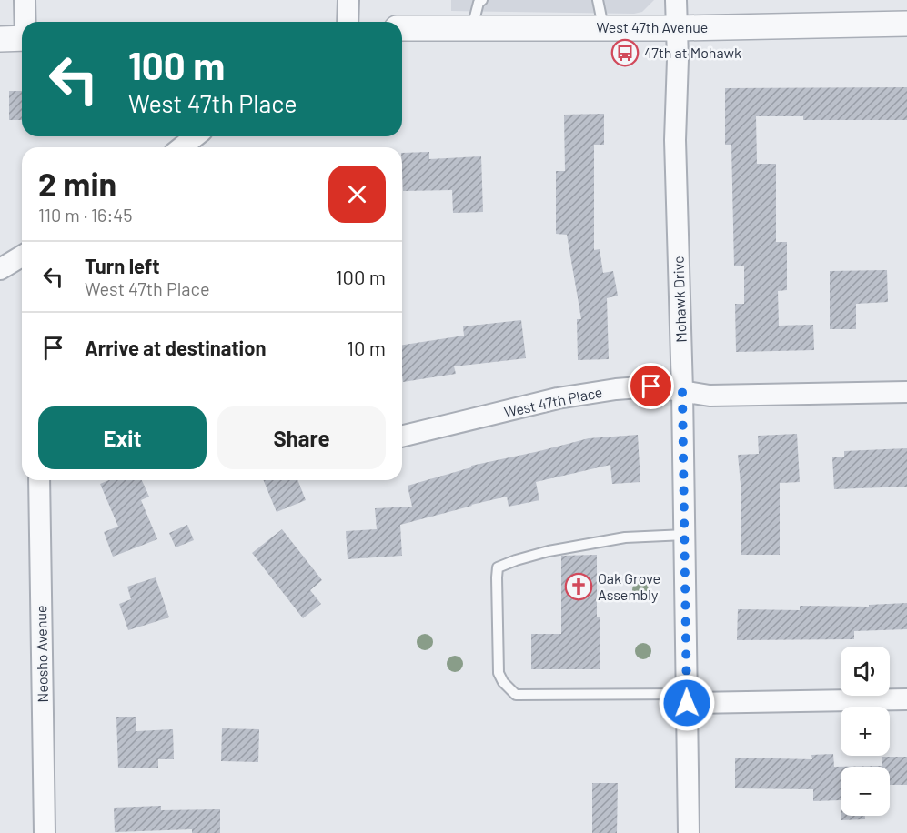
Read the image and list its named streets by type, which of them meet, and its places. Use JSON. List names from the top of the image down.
{
  "streets": {
    "street": [
      "West 47th Avenue",
      "Mohawk Drive",
      "West 47th Place",
      "Neosho Avenue"
    ]
  },
  "crossings": [
    ["West 47th Avenue", "Mohawk Drive"],
    ["Mohawk Drive", "West 47th Place"]
  ],
  "places": {
    "bus stop": ["47th at Mohawk"],
    "church": ["Oak Grove Assembly"]
  },
  "page": {
    "turn": ["100 m", "West 47th Place"],
    "heading": ["2 min", "110 m · 16:45"],
    "list": [
      {
        "name": "Turn left",
        "note": "West 47th Place",
        "value": "100 m"
      },
      {
        "name": "Arrive at destination",
        "value": "10 m"
      }
    ],
    "buttons": ["Exit", "Share"],
    "map_buttons": ["+", "−"]
  }
}
